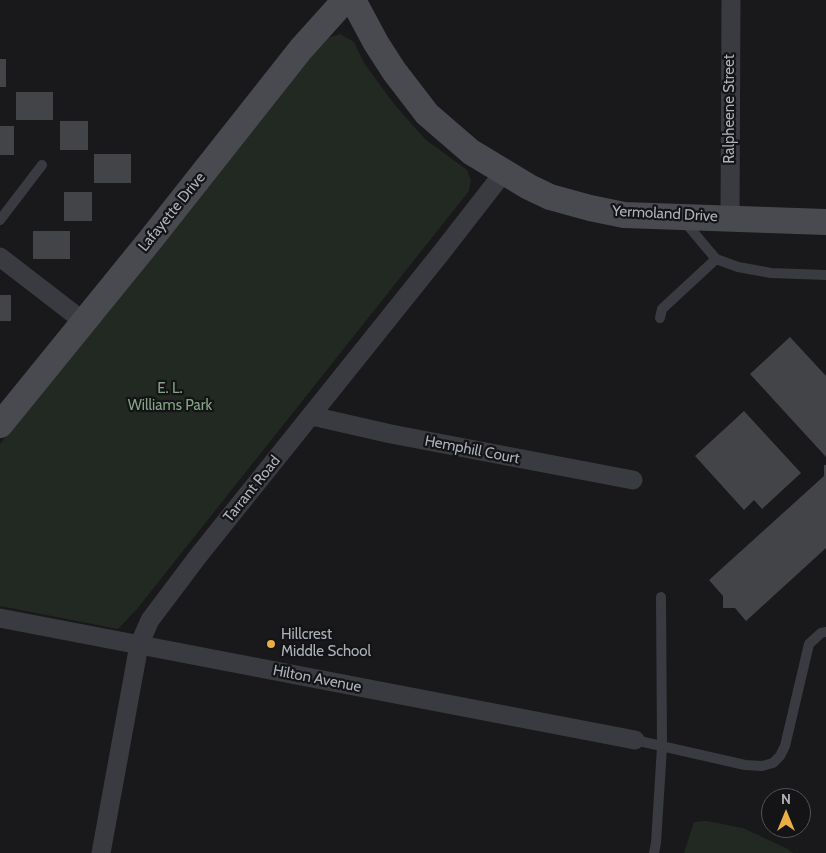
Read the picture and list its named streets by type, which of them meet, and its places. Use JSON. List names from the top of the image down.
{
  "streets": {
    "street": [
      "Ralpheene Street",
      "Lafayette Drive",
      "Yermoland Drive",
      "Hemphill Court",
      "Tarrant Road",
      "Hilton Avenue"
    ]
  },
  "crossings": [
    ["Ralpheene Street", "Yermoland Drive"],
    ["Yermoland Drive", "Tarrant Road"],
    ["Hemphill Court", "Tarrant Road"],
    ["Tarrant Road", "Hilton Avenue"]
  ],
  "parks": ["E. L. Williams Park"],
  "places": ["Hillcrest Middle School"],
  "north": "top"
}
